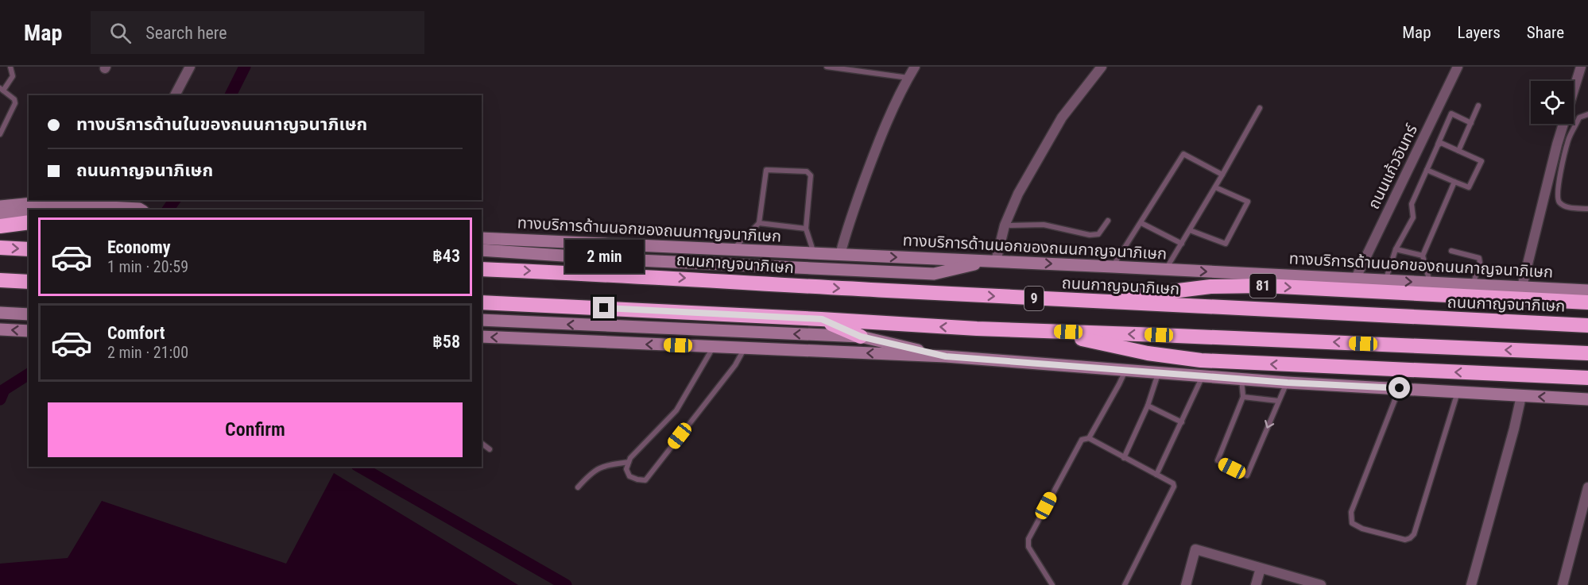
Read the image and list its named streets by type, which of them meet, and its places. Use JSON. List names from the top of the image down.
{
  "streets": {
    "highway": ["ถนนกาญจนาภิเษก", "81", "9"],
    "main road": ["ทางบริการด้านนอกของถนนกาญจนาภิเษก"],
    "street": ["ถนนแก้วอินทร์"]
  },
  "crossings": [
    ["ถนนแก้วอินทร์", "ทางบริการด้านนอกของถนนกาญจนาภิเษก"],
    ["ทางบริการด้านนอกของถนนกาญจนาภิเษก", "81"],
    ["ถนนกาญจนาภิเษก", "81"]
  ],
  "page": {
    "header": "Map",
    "search": "Search here",
    "nav": ["Map", "Layers", "Share"],
    "banner": ["ทางบริการด้านในของถนนกาญจนาภิเษก", "ถนนกาญจนาภิเษก"],
    "list": [
      {
        "name": "Economy",
        "note": "1 min · 20:59",
        "value": "฿43"
      },
      {
        "name": "Comfort",
        "note": "2 min · 21:00",
        "value": "฿58"
      }
    ],
    "bubble": "2 min",
    "buttons": "Confirm"
  }
}
